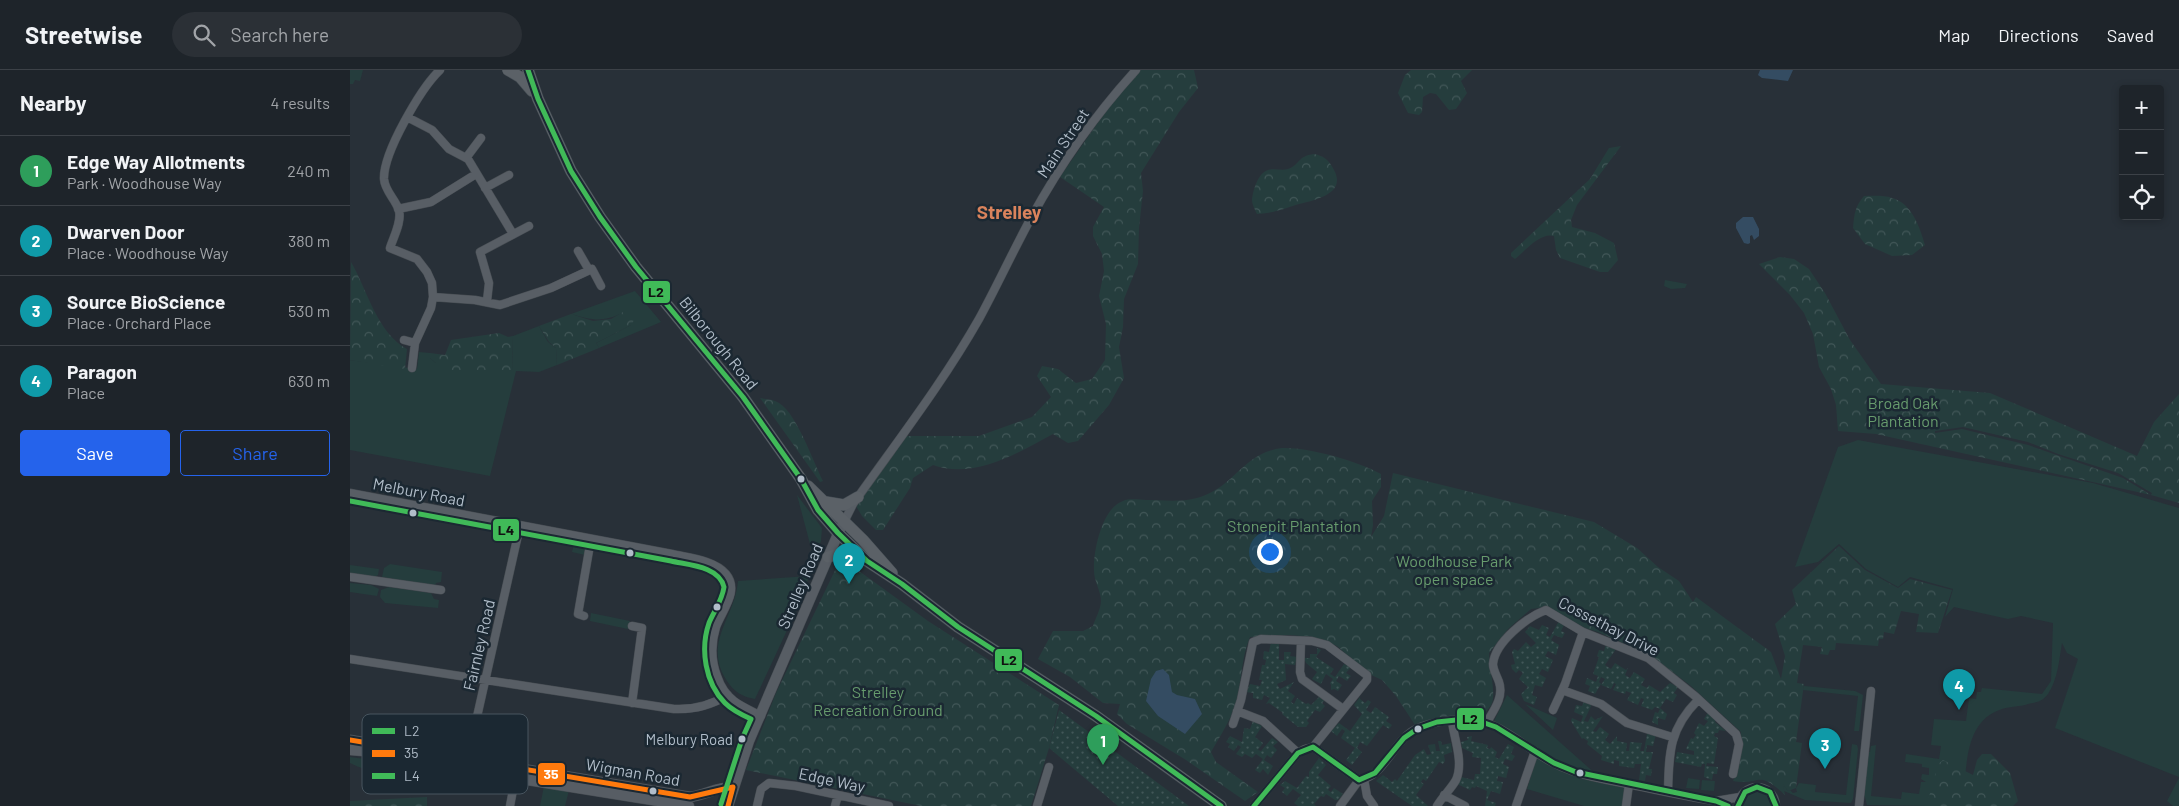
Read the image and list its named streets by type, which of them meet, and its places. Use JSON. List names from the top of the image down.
{
  "streets": {
    "main road": ["Bilborough Road"],
    "street": [
      "Main Street",
      "Melbury Road",
      "Strelley Road",
      "Cossethay Drive",
      "Fairnley Road",
      "Wigman Road",
      "Edge Way"
    ]
  },
  "crossings": [
    ["Main Street", "Strelley Road"],
    ["Bilborough Road", "Strelley Road"],
    ["Melbury Road", "Strelley Road"],
    ["Melbury Road", "Fairnley Road"],
    ["Strelley Road", "Wigman Road"]
  ],
  "districts": ["Strelley"],
  "parks": [
    "Broad Oak Plantation",
    "Stonepit Plantation",
    "Woodhouse Park open space",
    "Strelley Recreation Ground"
  ],
  "places": ["Melbury Road"],
  "lines": ["transit line L2", "transit line L4", "transit line 35"],
  "legend": ["L2", "35", "L4"],
  "page": {
    "header": "Streetwise",
    "search": "Search here",
    "nav": ["Map", "Directions", "Saved"],
    "heading": ["Nearby", "4 results"],
    "map_buttons": ["+", "−"],
    "list": [
      {
        "mark": "1",
        "name": "Edge Way Allotments",
        "note": "Park · Woodhouse Way",
        "value": "240 m"
      },
      {
        "mark": "2",
        "name": "Dwarven Door",
        "note": "Place · Woodhouse Way",
        "value": "380 m"
      },
      {
        "mark": "3",
        "name": "Source BioScience",
        "note": "Place · Orchard Place",
        "value": "530 m"
      },
      {
        "mark": "4",
        "name": "Paragon",
        "note": "Place",
        "value": "630 m"
      }
    ],
    "buttons": ["Save", "Share"],
    "pins": [
      "2",
      "4",
      "1",
      "3"
    ]
  }
}
